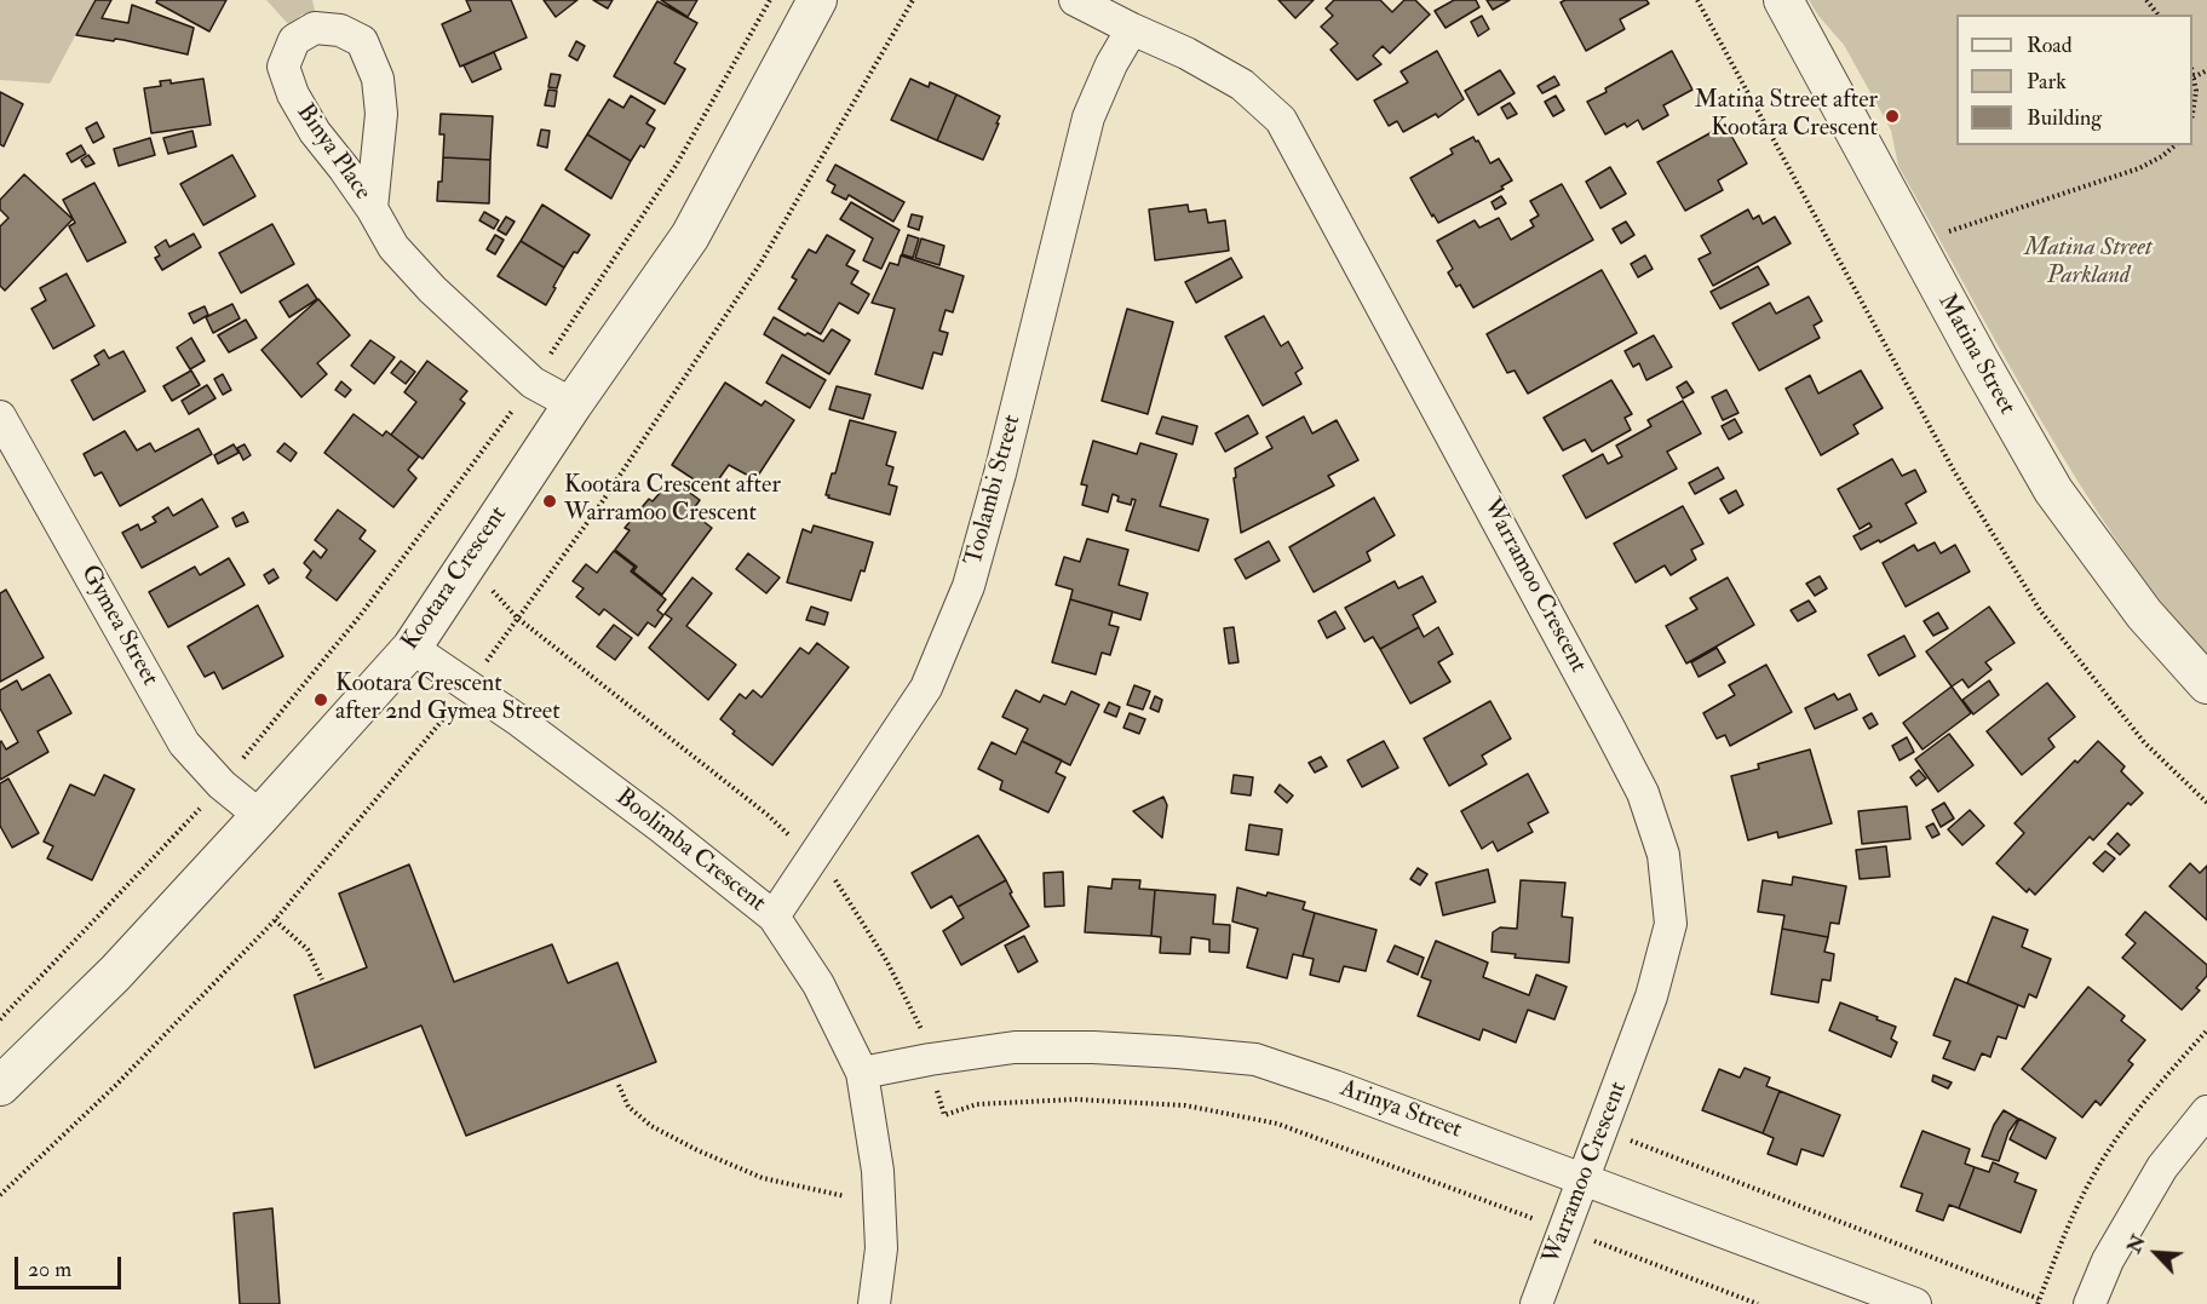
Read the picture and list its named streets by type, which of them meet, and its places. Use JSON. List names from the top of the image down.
{
  "streets": {
    "street": [
      "Binya Place",
      "Matina Street",
      "Toolambi Street",
      "Kootara Crescent",
      "Warramoo Crescent",
      "Gymea Street",
      "Boolimba Crescent",
      "Arinya Street"
    ]
  },
  "crossings": [
    ["Binya Place", "Kootara Crescent"],
    ["Toolambi Street", "Warramoo Crescent"],
    ["Toolambi Street", "Boolimba Crescent"],
    ["Kootara Crescent", "Gymea Street"],
    ["Kootara Crescent", "Boolimba Crescent"],
    ["Warramoo Crescent", "Arinya Street"],
    ["Boolimba Crescent", "Arinya Street"]
  ],
  "parks": ["Matina Street Parkland"],
  "places": ["Matina Street after Kootara Crescent", "Kootara Crescent after Warramoo Crescent", "Kootara Crescent after 2nd Gymea Street"],
  "legend": ["Road", "Park", "Building"],
  "scale_bar": "20 m",
  "north": "top left"
}
